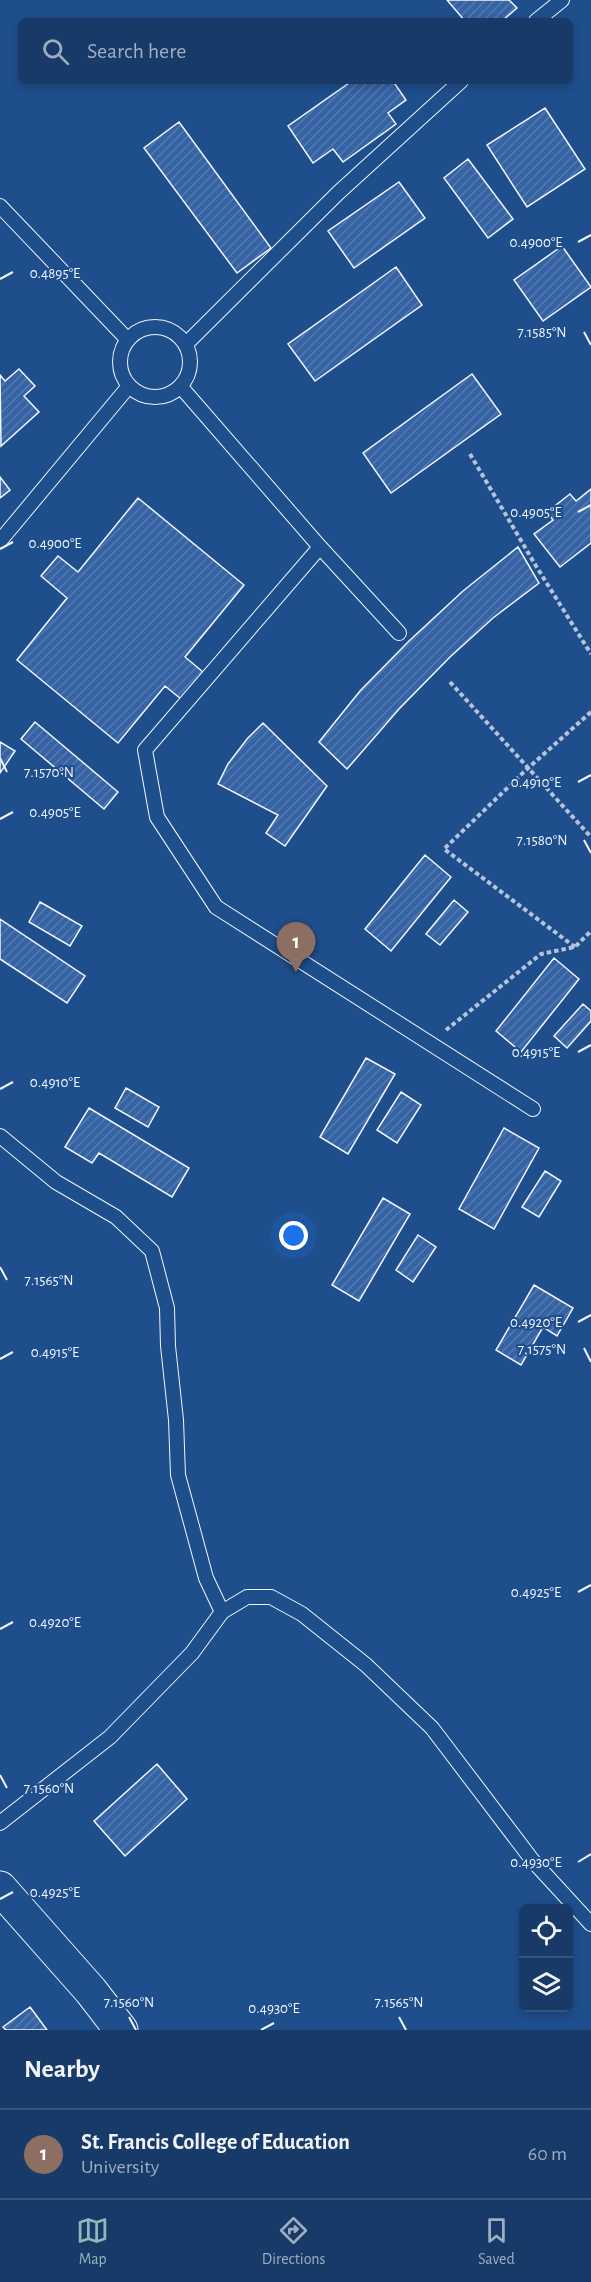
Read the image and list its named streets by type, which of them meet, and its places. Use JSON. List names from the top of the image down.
{
  "page": {
    "search": "Search here",
    "pins": "1",
    "heading": "Nearby",
    "list": [
      {
        "mark": "1",
        "name": "St. Francis College of Education",
        "note": "University",
        "value": "60 m"
      }
    ],
    "nav": ["Map", "Directions", "Saved"]
  },
  "coordinates": [
    "0.4900°E",
    "0.4895°E",
    "7.1585°N",
    "0.4905°E",
    "7.1570°N",
    "0.4910°E",
    "7.1580°N",
    "0.4915°E",
    "7.1565°N",
    "0.4920°E",
    "7.1575°N",
    "0.4925°E",
    "7.1560°N",
    "0.4930°E"
  ]
}
